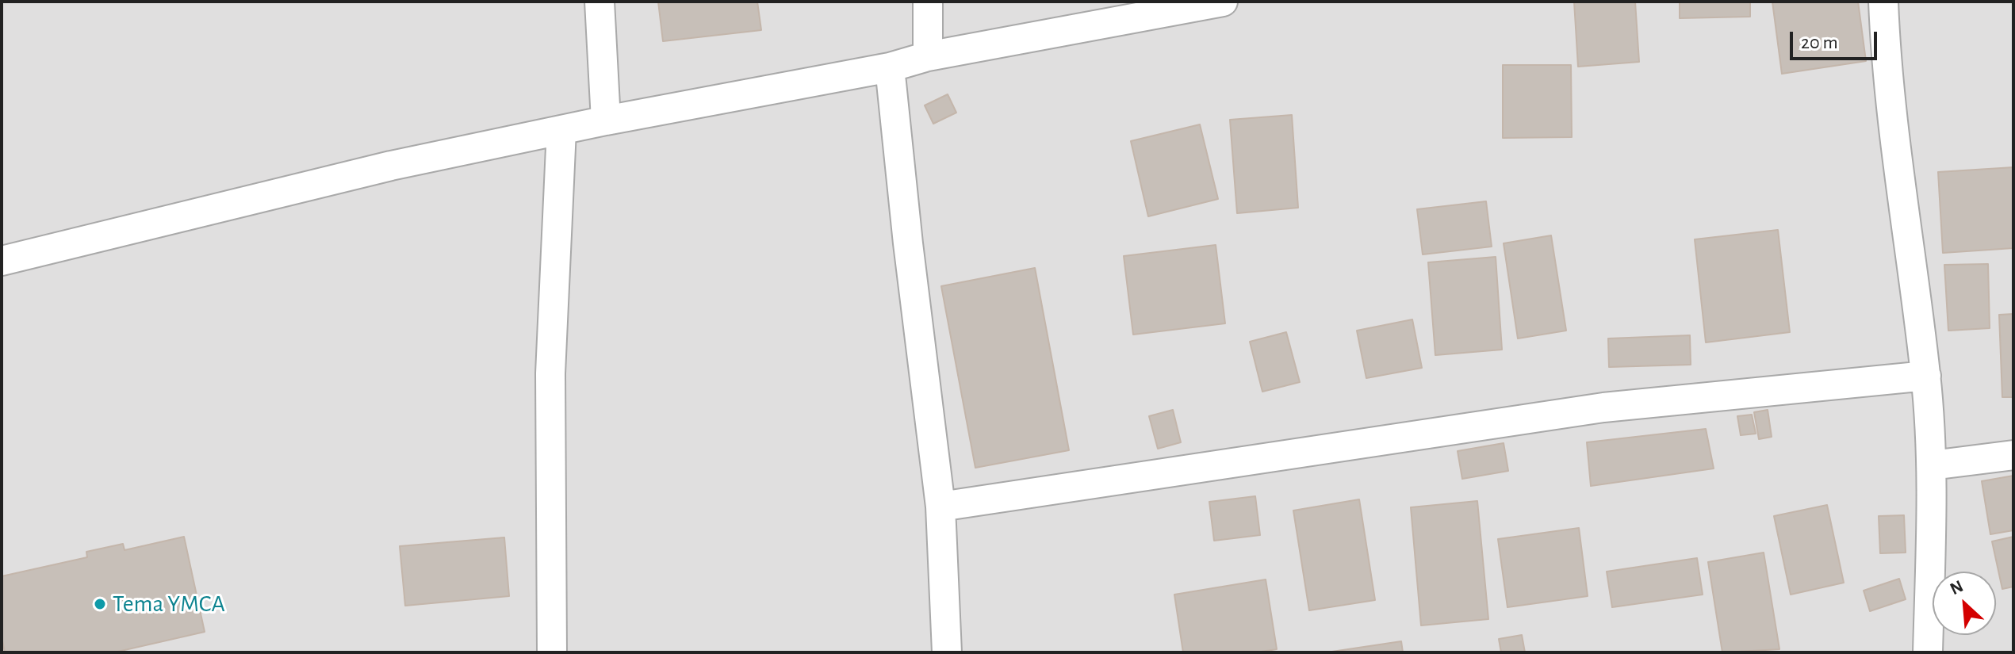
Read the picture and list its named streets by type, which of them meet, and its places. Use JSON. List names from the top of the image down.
{
  "places": ["Tema YMCA"],
  "scale_bar": "20 m",
  "north": "top left"
}
